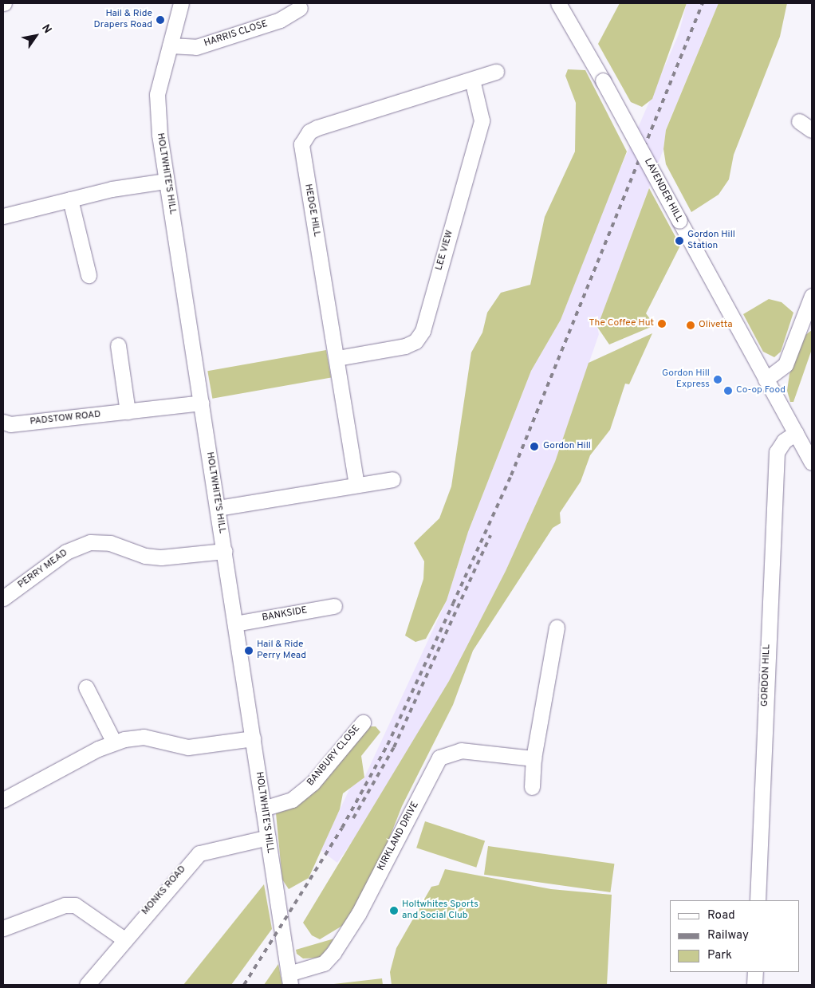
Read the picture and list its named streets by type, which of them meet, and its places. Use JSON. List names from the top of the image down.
{
  "streets": {
    "street": [
      "HARRIS CLOSE",
      "HOLTWHITE'S HILL",
      "LAVENDER HILL",
      "HEDGE HILL",
      "LEE VIEW",
      "PADSTOW ROAD",
      "PERRY MEAD",
      "BANKSIDE",
      "GORDON HILL",
      "BANBURY CLOSE",
      "KIRKLAND DRIVE",
      "MONKS ROAD"
    ]
  },
  "crossings": [
    ["HARRIS CLOSE", "HOLTWHITE'S HILL"],
    ["HOLTWHITE'S HILL", "PADSTOW ROAD"],
    ["HOLTWHITE'S HILL", "PERRY MEAD"],
    ["HOLTWHITE'S HILL", "BANKSIDE"],
    ["HOLTWHITE'S HILL", "BANBURY CLOSE"],
    ["HOLTWHITE'S HILL", "KIRKLAND DRIVE"],
    ["HOLTWHITE'S HILL", "MONKS ROAD"],
    ["LAVENDER HILL", "GORDON HILL"],
    ["HEDGE HILL", "LEE VIEW"]
  ],
  "places": [
    "Hail & Ride Drapers Road",
    "Gordon Hill Station",
    "The Coffee Hut",
    "Olivetta",
    "Gordon Hill Express",
    "Co-op Food",
    "Gordon Hill",
    "Hail & Ride Perry Mead",
    "Holtwhites Sports and Social Club"
  ],
  "legend": ["Road", "Railway", "Park"],
  "north": "top right"
}
